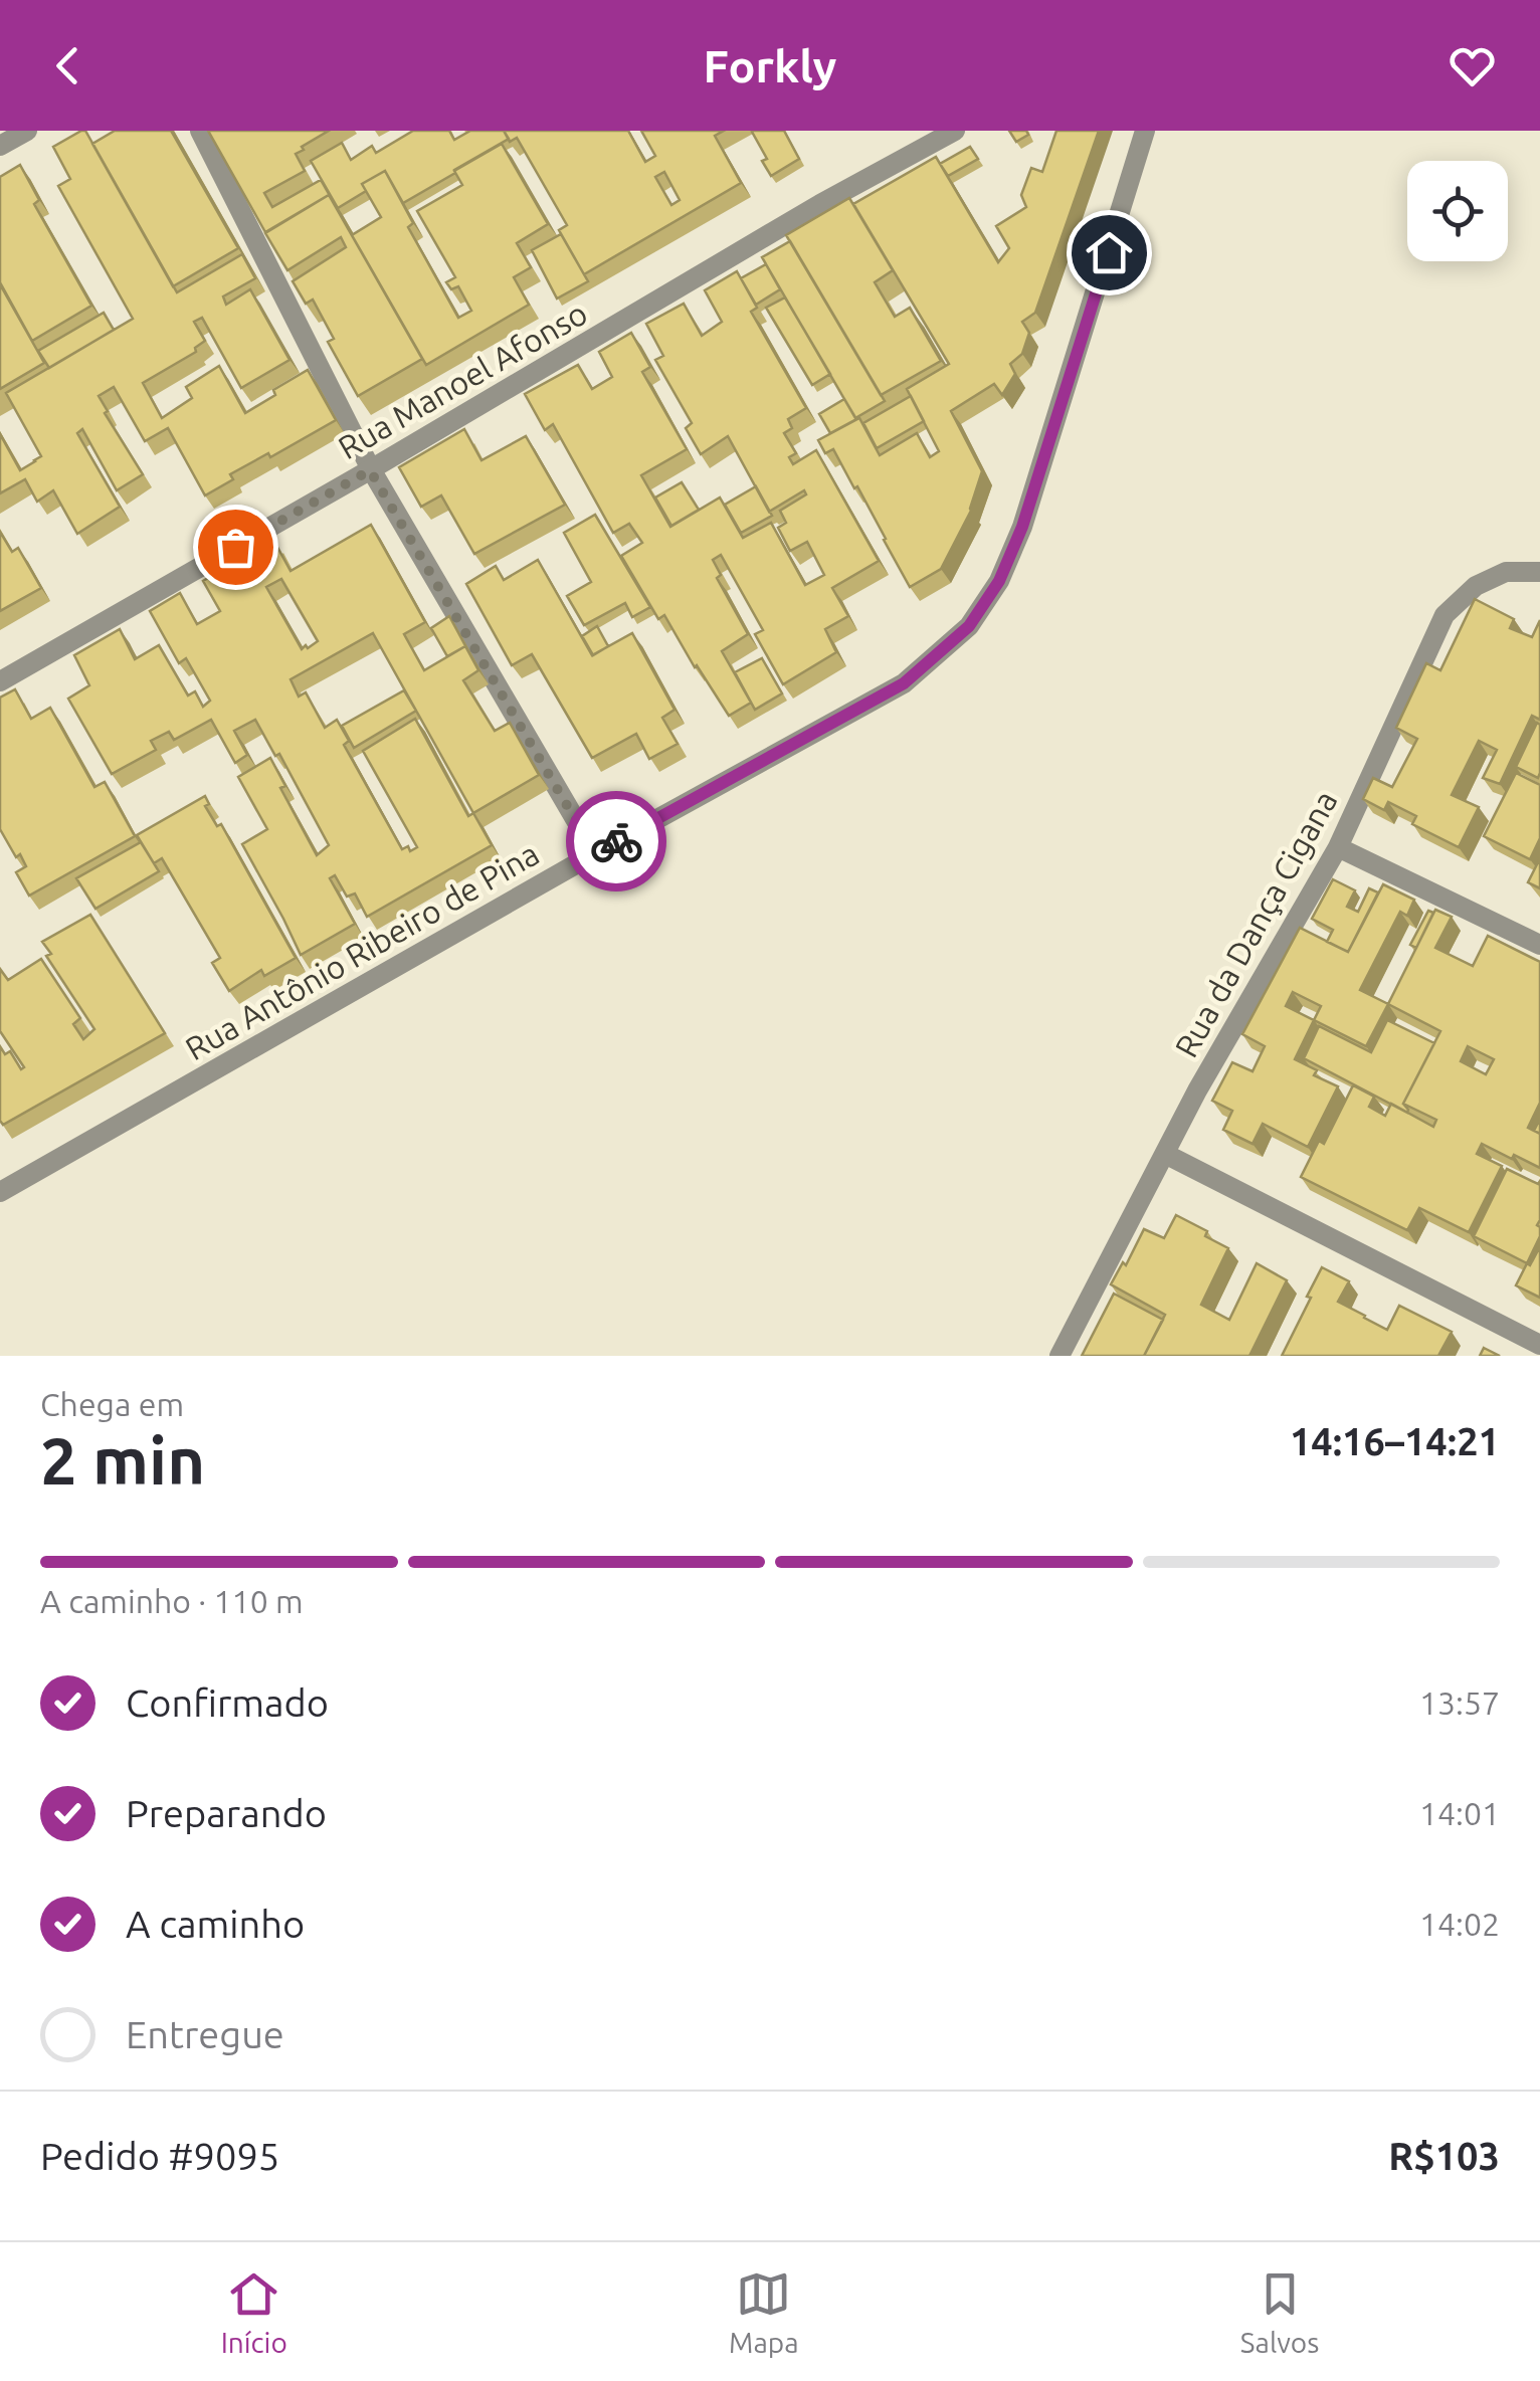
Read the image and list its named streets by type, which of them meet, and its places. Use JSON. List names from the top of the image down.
{
  "streets": {
    "street": ["Rua Manoel Afonso", "Rua da Dança Cigana", "Rua Antônio Ribeiro de Pina"]
  },
  "page": {
    "header": "Forkly",
    "heading": ["2 min", "Chega em", "14:16–14:21"],
    "panel": ["Pedido #9095", "R$103"],
    "bar": "A caminho · 110 m",
    "list": [
      ["Confirmado", "13:57"],
      ["Preparando", "14:01"],
      ["A caminho", "14:02"],
      "Entregue"
    ],
    "tabs": ["Início", "Mapa", "Salvos"]
  }
}
